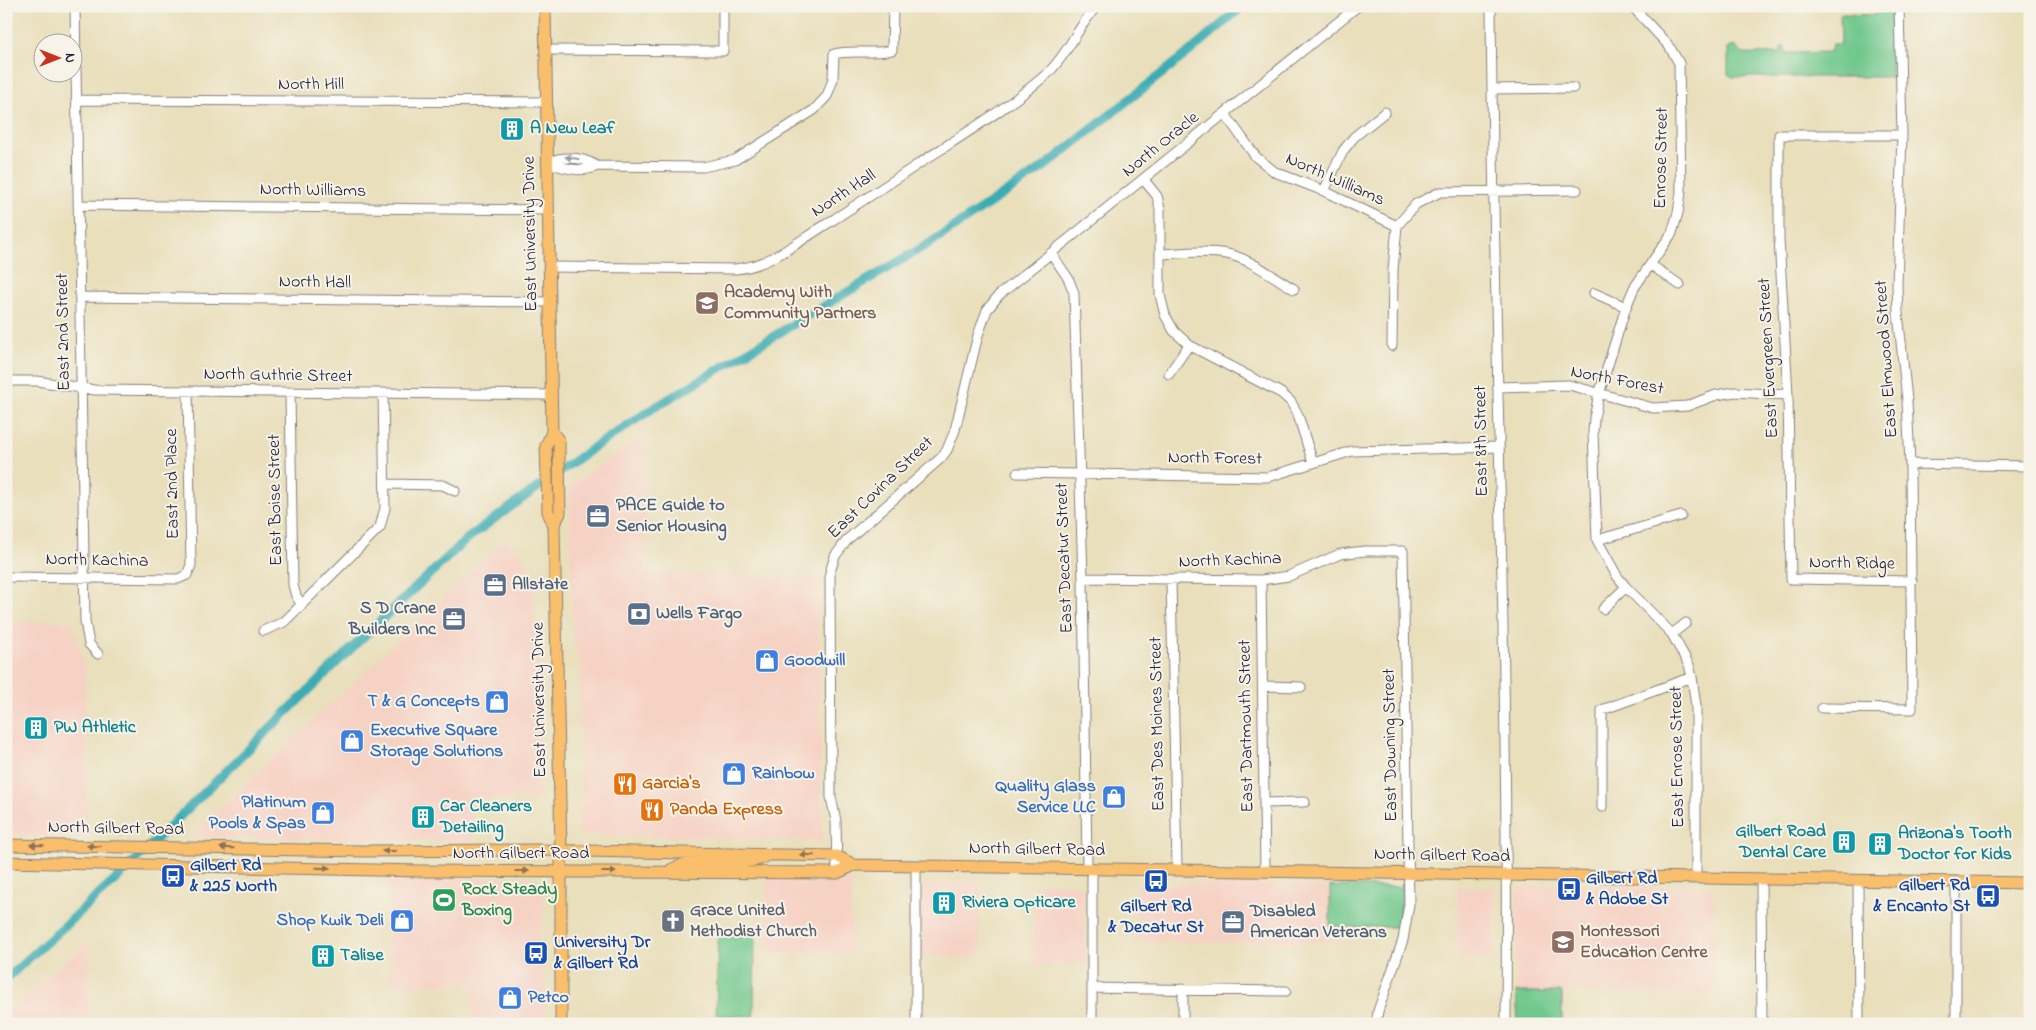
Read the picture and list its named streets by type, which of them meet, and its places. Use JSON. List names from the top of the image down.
{
  "streets": {
    "main road": ["East University Drive", "North Gilbert Road"],
    "street": [
      "North Hill",
      "North Oracle",
      "Enrose Street",
      "North Williams",
      "North Hall",
      "East 2nd Street",
      "East Evergreen Street",
      "East Elmwood Street",
      "North Guthrie Street",
      "North Forest",
      "East 8th Street",
      "East 2nd Place",
      "East Covina Street",
      "East Boise Street",
      "East Decatur Street",
      "North Kachina",
      "North Ridge",
      "East Des Moines Street",
      "East Dartmouth Street",
      "East Downing Street",
      "East Enrose Street"
    ]
  },
  "crossings": [
    ["North Hill", "East University Drive"],
    ["North Hill", "East 2nd Street"],
    ["North Oracle", "North Williams"],
    ["North Oracle", "East Covina Street"],
    ["North Oracle", "East Decatur Street"],
    ["Enrose Street", "East Enrose Street"],
    ["North Williams", "East University Drive"],
    ["North Williams", "East 2nd Street"],
    ["North Hall", "East University Drive"],
    ["North Hall", "East 2nd Street"],
    ["East University Drive", "North Guthrie Street"],
    ["East University Drive", "North Gilbert Road"],
    ["East 2nd Street", "North Guthrie Street"],
    ["East 2nd Street", "North Kachina"],
    ["East Evergreen Street", "East Elmwood Street"],
    ["East Evergreen Street", "North Forest"],
    ["East Evergreen Street", "North Ridge"],
    ["East Elmwood Street", "North Ridge"],
    ["North Guthrie Street", "East 2nd Place"],
    ["North Guthrie Street", "East Boise Street"],
    ["North Forest", "East 8th Street"],
    ["North Forest", "East Decatur Street"],
    ["North Forest", "East Enrose Street"],
    ["East 8th Street", "North Gilbert Road"],
    ["East 2nd Place", "North Kachina"],
    ["East Covina Street", "North Gilbert Road"],
    ["East Decatur Street", "North Kachina"],
    ["East Decatur Street", "North Gilbert Road"],
    ["North Kachina", "East Des Moines Street"],
    ["North Kachina", "East Dartmouth Street"],
    ["North Kachina", "East Downing Street"],
    ["East Des Moines Street", "North Gilbert Road"],
    ["East Dartmouth Street", "North Gilbert Road"],
    ["East Downing Street", "North Gilbert Road"],
    ["East Enrose Street", "North Gilbert Road"]
  ],
  "places": {
    "building": [
      "A New Leaf",
      "PW Athletic",
      "Car Cleaners Detailing",
      "Gilbert Road Dental Care",
      "Arizona's Tooth Doctor for Kids",
      "Riviera Opticare",
      "Talise"
    ],
    "school or university": ["Academy With Community Partners", "Montessori Education Centre"],
    "office": [
      "PACE Guide to Senior Housing",
      "Allstate",
      "S D Crane Builders Inc",
      "Disabled American Veterans"
    ],
    "bank": ["Wells Fargo"],
    "shop": [
      "Goodwill",
      "T & G Concepts",
      "Executive Square Storage Solutions",
      "Rainbow",
      "Quality Glass Service LLC",
      "Platinum Pools & Spas",
      "Shop Kwik Deli",
      "Petco"
    ],
    "restaurant": ["Garcia's", "Panda Express"],
    "bus stop": [
      "Gilbert Rd & 225 North",
      "Gilbert Rd & Decatur St",
      "Gilbert Rd & Adobe St",
      "Gilbert Rd & Encanto St",
      "University Dr & Gilbert Rd"
    ],
    "sports": ["Rock Steady Boxing"],
    "church": ["Grace United Methodist Church"]
  },
  "north": "right"
}
